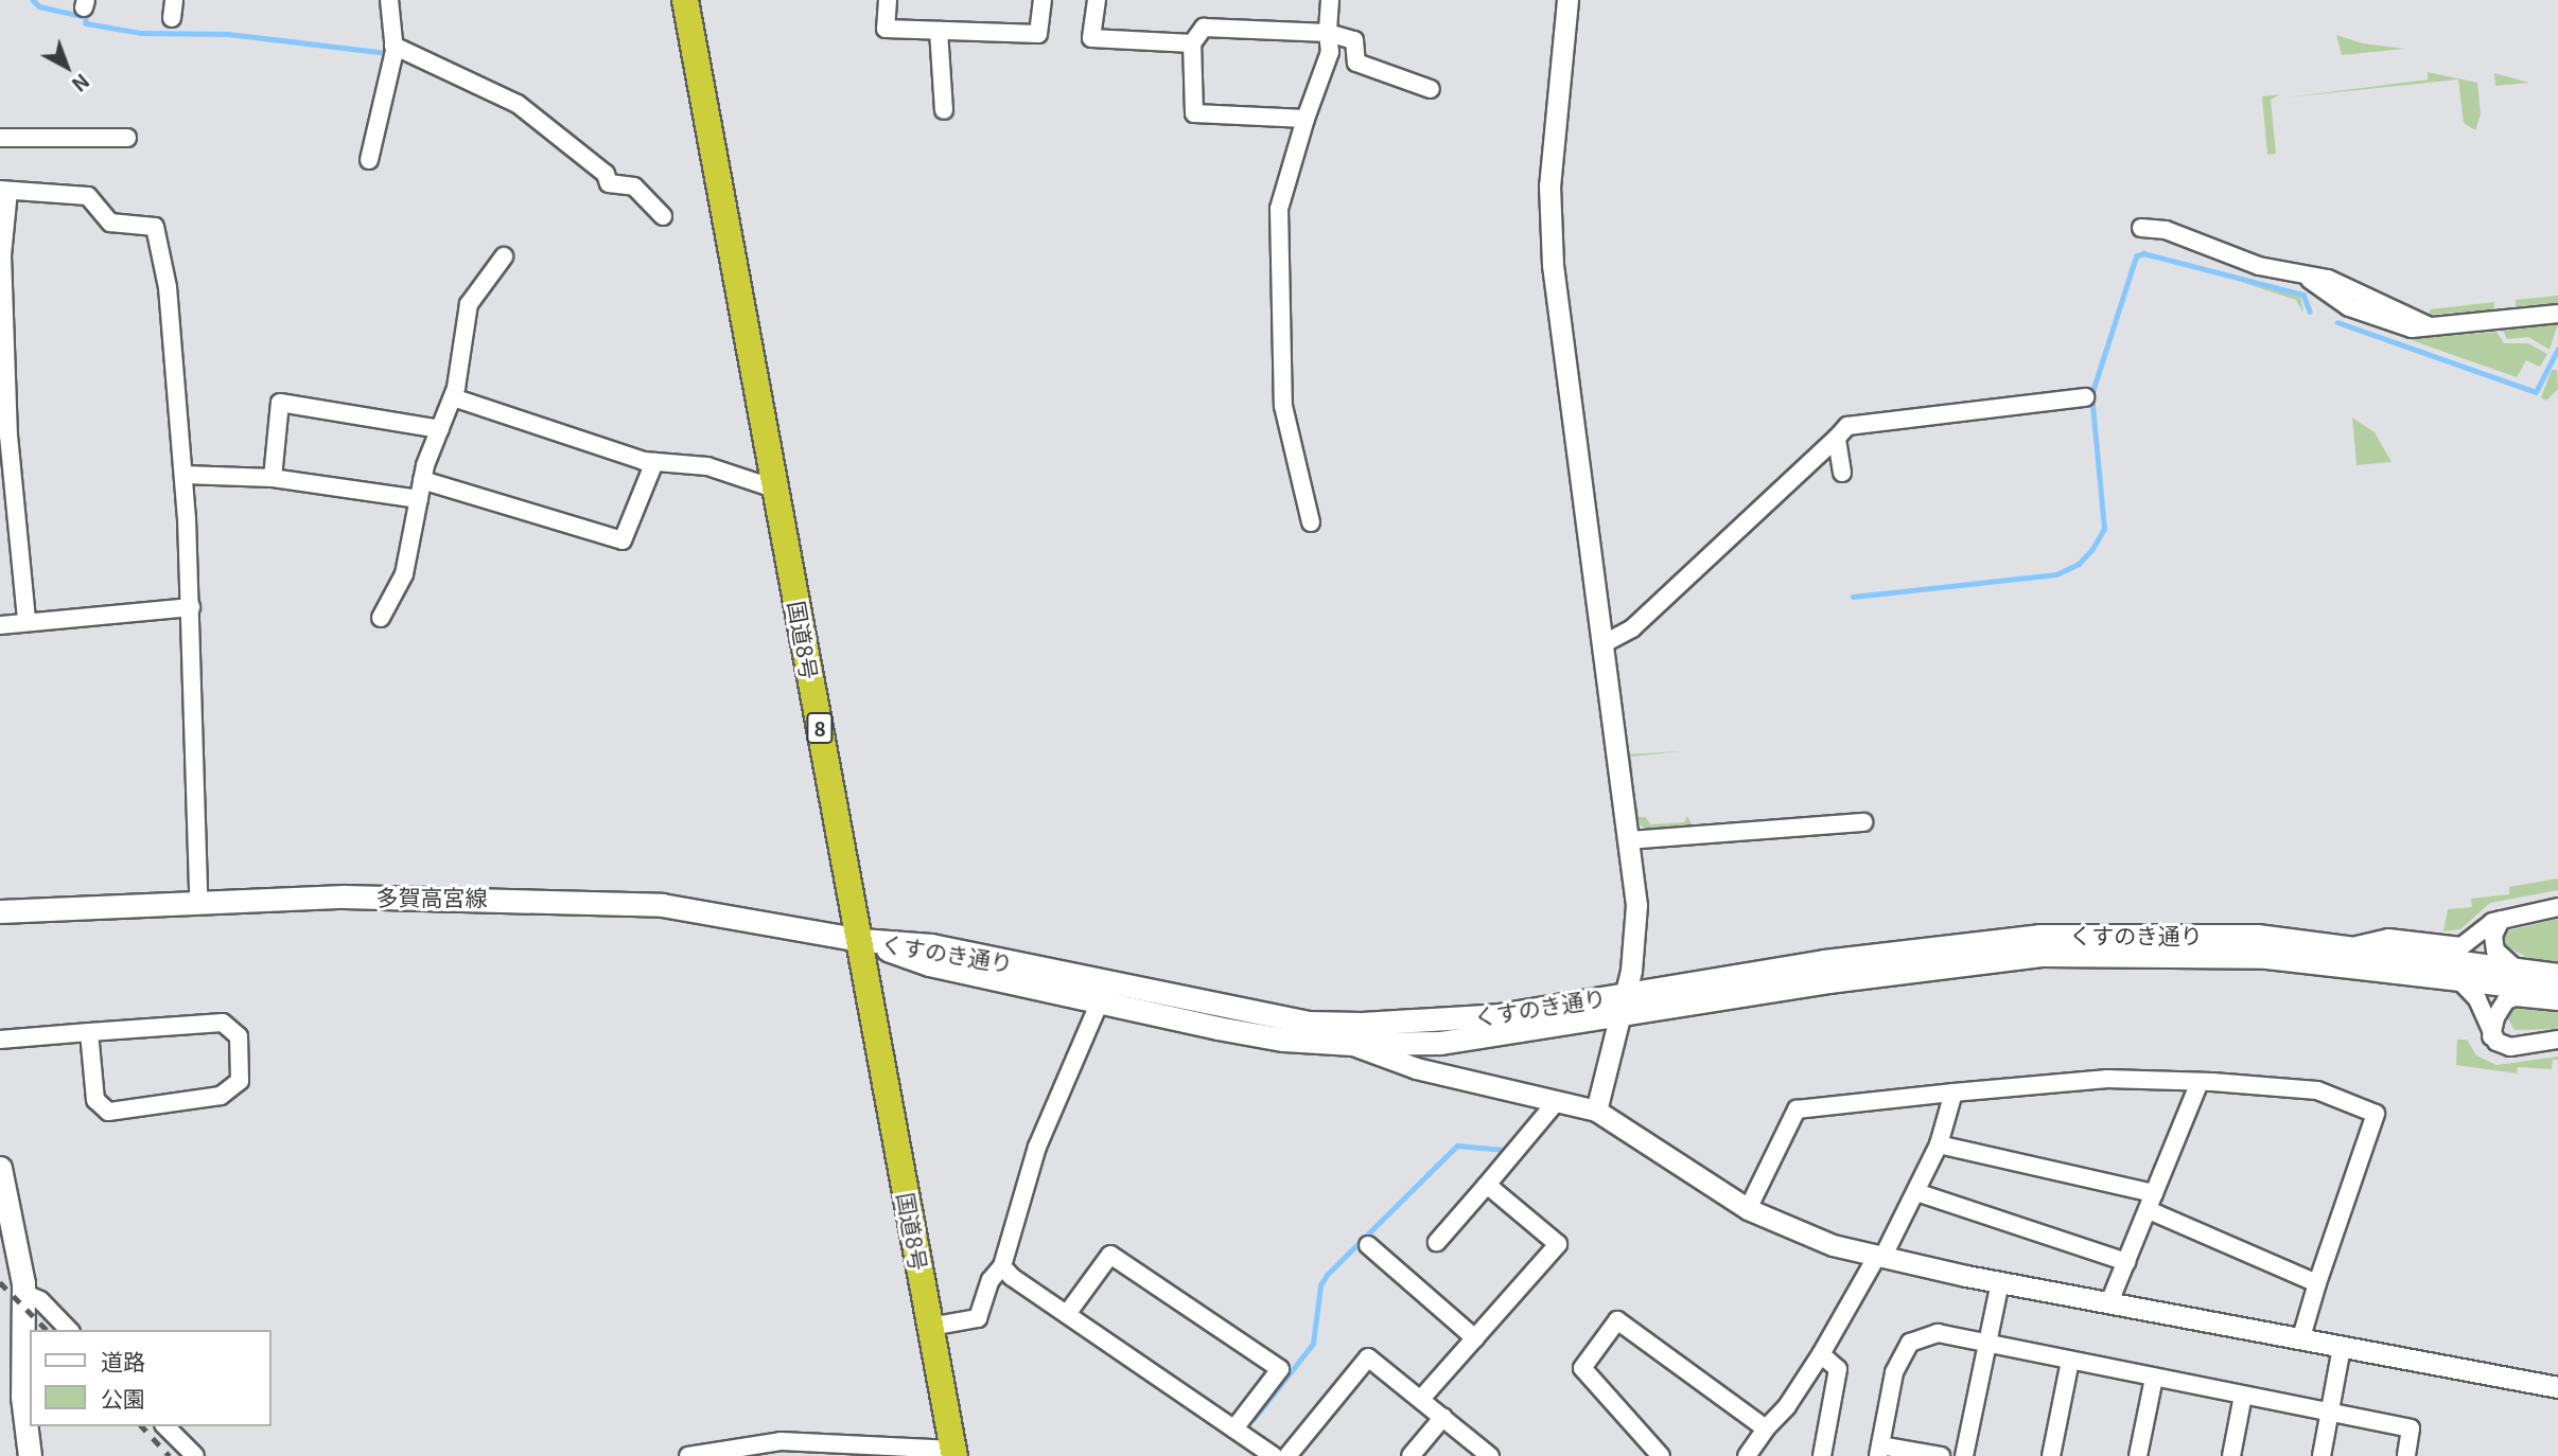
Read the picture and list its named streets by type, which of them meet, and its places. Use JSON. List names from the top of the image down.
{
  "streets": {
    "highway": ["国道8号", "8"],
    "main road": ["多賀高宮線", "くすのき通り"]
  },
  "crossings": [
    ["国道8号", "多賀高宮線"],
    ["国道8号", "くすのき通り"],
    ["多賀高宮線", "くすのき通り"]
  ],
  "legend": ["道路", "公園"],
  "north": "bottom right"
}
